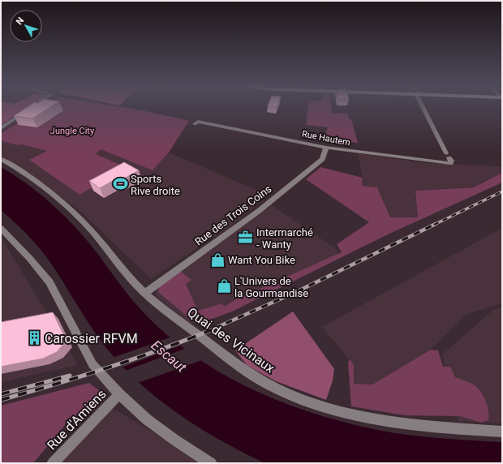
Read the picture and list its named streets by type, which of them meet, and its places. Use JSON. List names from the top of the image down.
{
  "streets": {
    "street": [
      "Rue Hautem",
      "Rue des Trois Coins",
      "Quai des Vicinaux",
      "Rue d'Amiens"
    ]
  },
  "crossings": [
    ["Rue Hautem", "Rue des Trois Coins"],
    ["Rue des Trois Coins", "Quai des Vicinaux"]
  ],
  "water": ["Escaut"],
  "parks": ["Jungle City"],
  "places": {
    "sports": ["Sports Rive droite"],
    "office": ["Intermarché - Wanty"],
    "shop": ["Want You Bike", "L'Univers de la Gourmandise"],
    "building": ["Carossier RFVM"]
  },
  "north": "top left"
}
